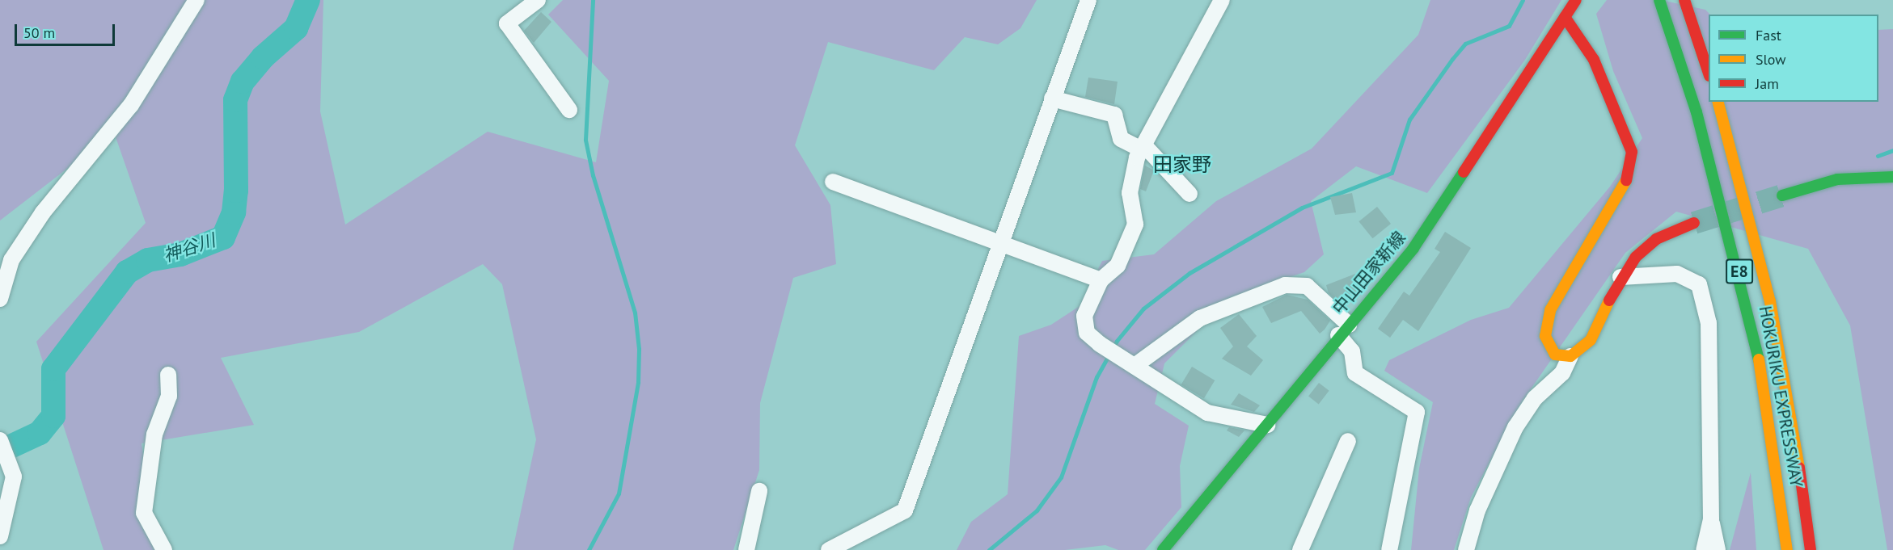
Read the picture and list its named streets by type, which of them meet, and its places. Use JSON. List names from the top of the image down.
{
  "streets": {
    "main road": ["E8", "中山田家新線", "HOKURIKU EXPRESSWAY"]
  },
  "districts": ["田家野"],
  "water": ["神谷川"],
  "legend": ["Fast", "Slow", "Jam"],
  "scale_bar": "50 m"
}
